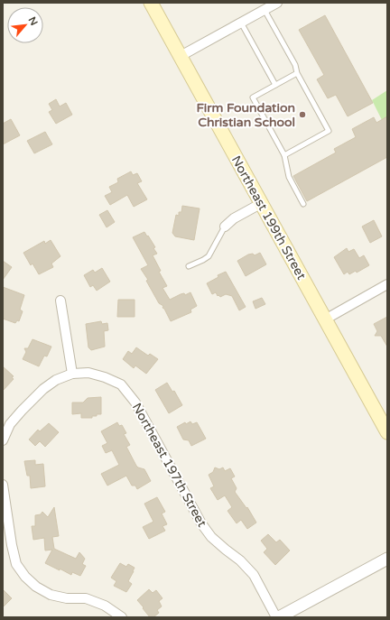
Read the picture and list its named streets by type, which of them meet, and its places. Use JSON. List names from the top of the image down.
{
  "streets": {
    "main road": ["Northeast 199th Street"],
    "street": ["Northeast 197th Street"]
  },
  "places": ["Firm Foundation Christian School"],
  "north": "top right"
}
